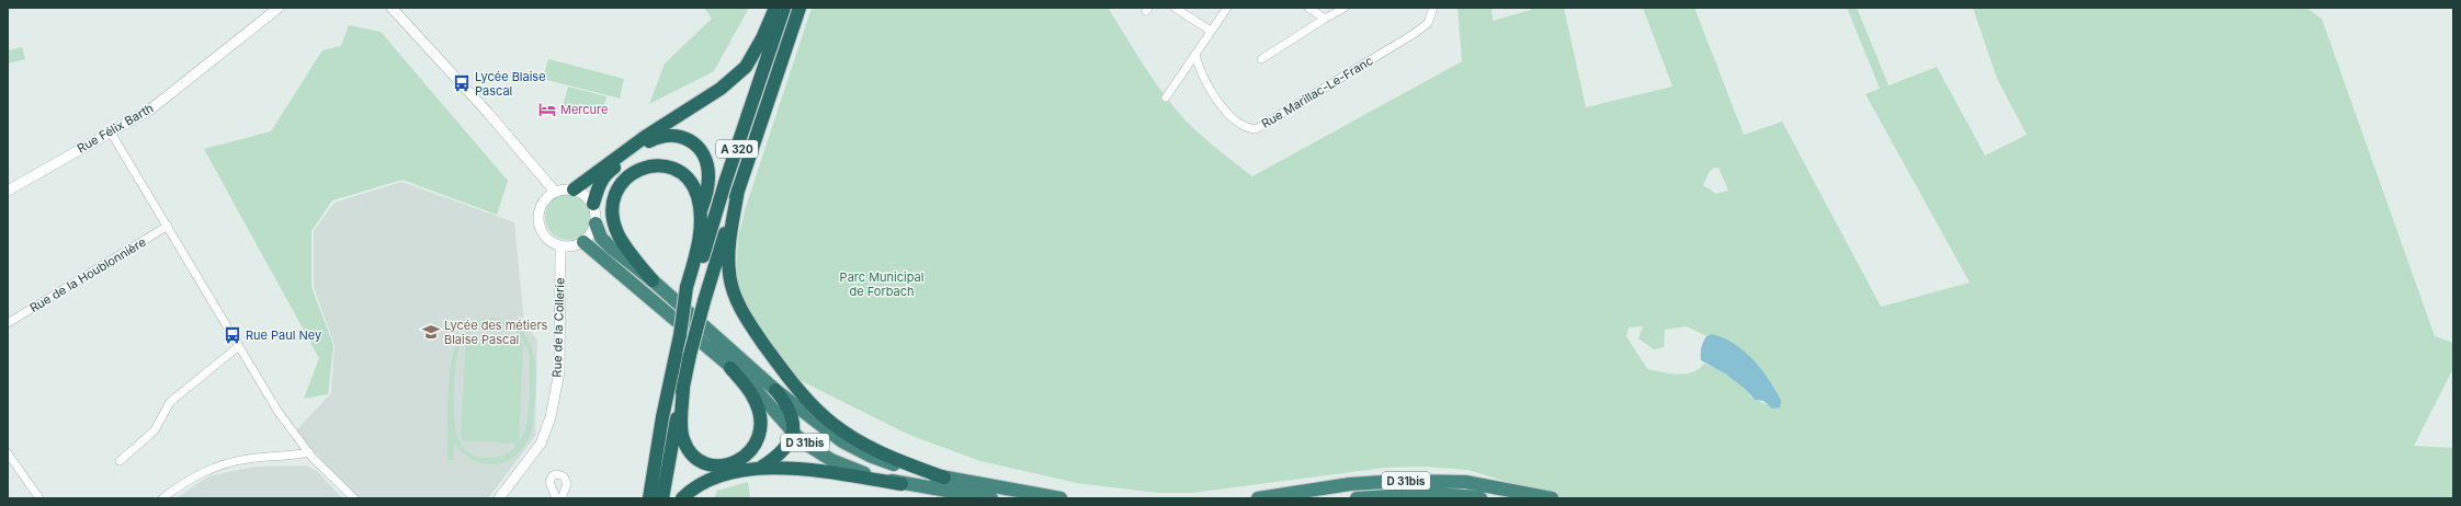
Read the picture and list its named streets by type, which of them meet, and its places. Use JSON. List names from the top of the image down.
{
  "streets": {
    "highway": ["A 320", "D 31bis"],
    "street": [
      "Rue Marillac-Le-Franc",
      "Rue Félix Barth",
      "Rue de la Houblonnière",
      "Rue de la Collerie"
    ]
  },
  "crossings": [
    ["Rue de la Collerie", "D 31bis"]
  ],
  "parks": ["Parc Municipal de Forbach"],
  "places": {
    "bus stop": ["Lycée Blaise Pascal", "Rue Paul Ney"],
    "hotel": ["Mercure"],
    "school or university": ["Lycée des métiers Blaise Pascal"]
  }
}
